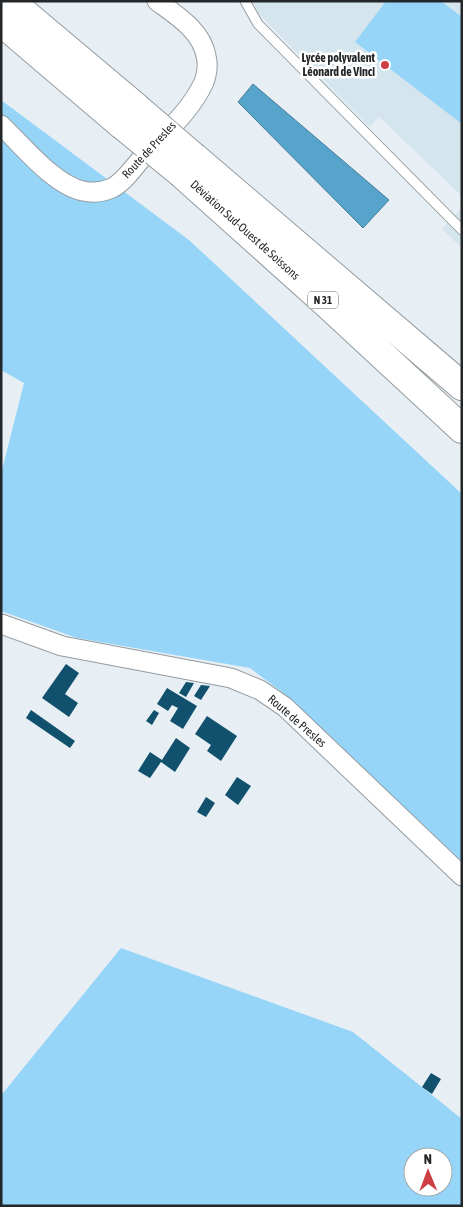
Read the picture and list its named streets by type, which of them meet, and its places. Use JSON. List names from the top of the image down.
{
  "streets": {
    "highway": ["Déviation Sud-Ouest de Soissons", "N 31"],
    "street": ["Route de Presles"]
  },
  "crossings": [
    ["Déviation Sud-Ouest de Soissons", "N 31"]
  ],
  "places": ["Lycée polyvalent Léonard de Vinci"],
  "north": "top"
}
